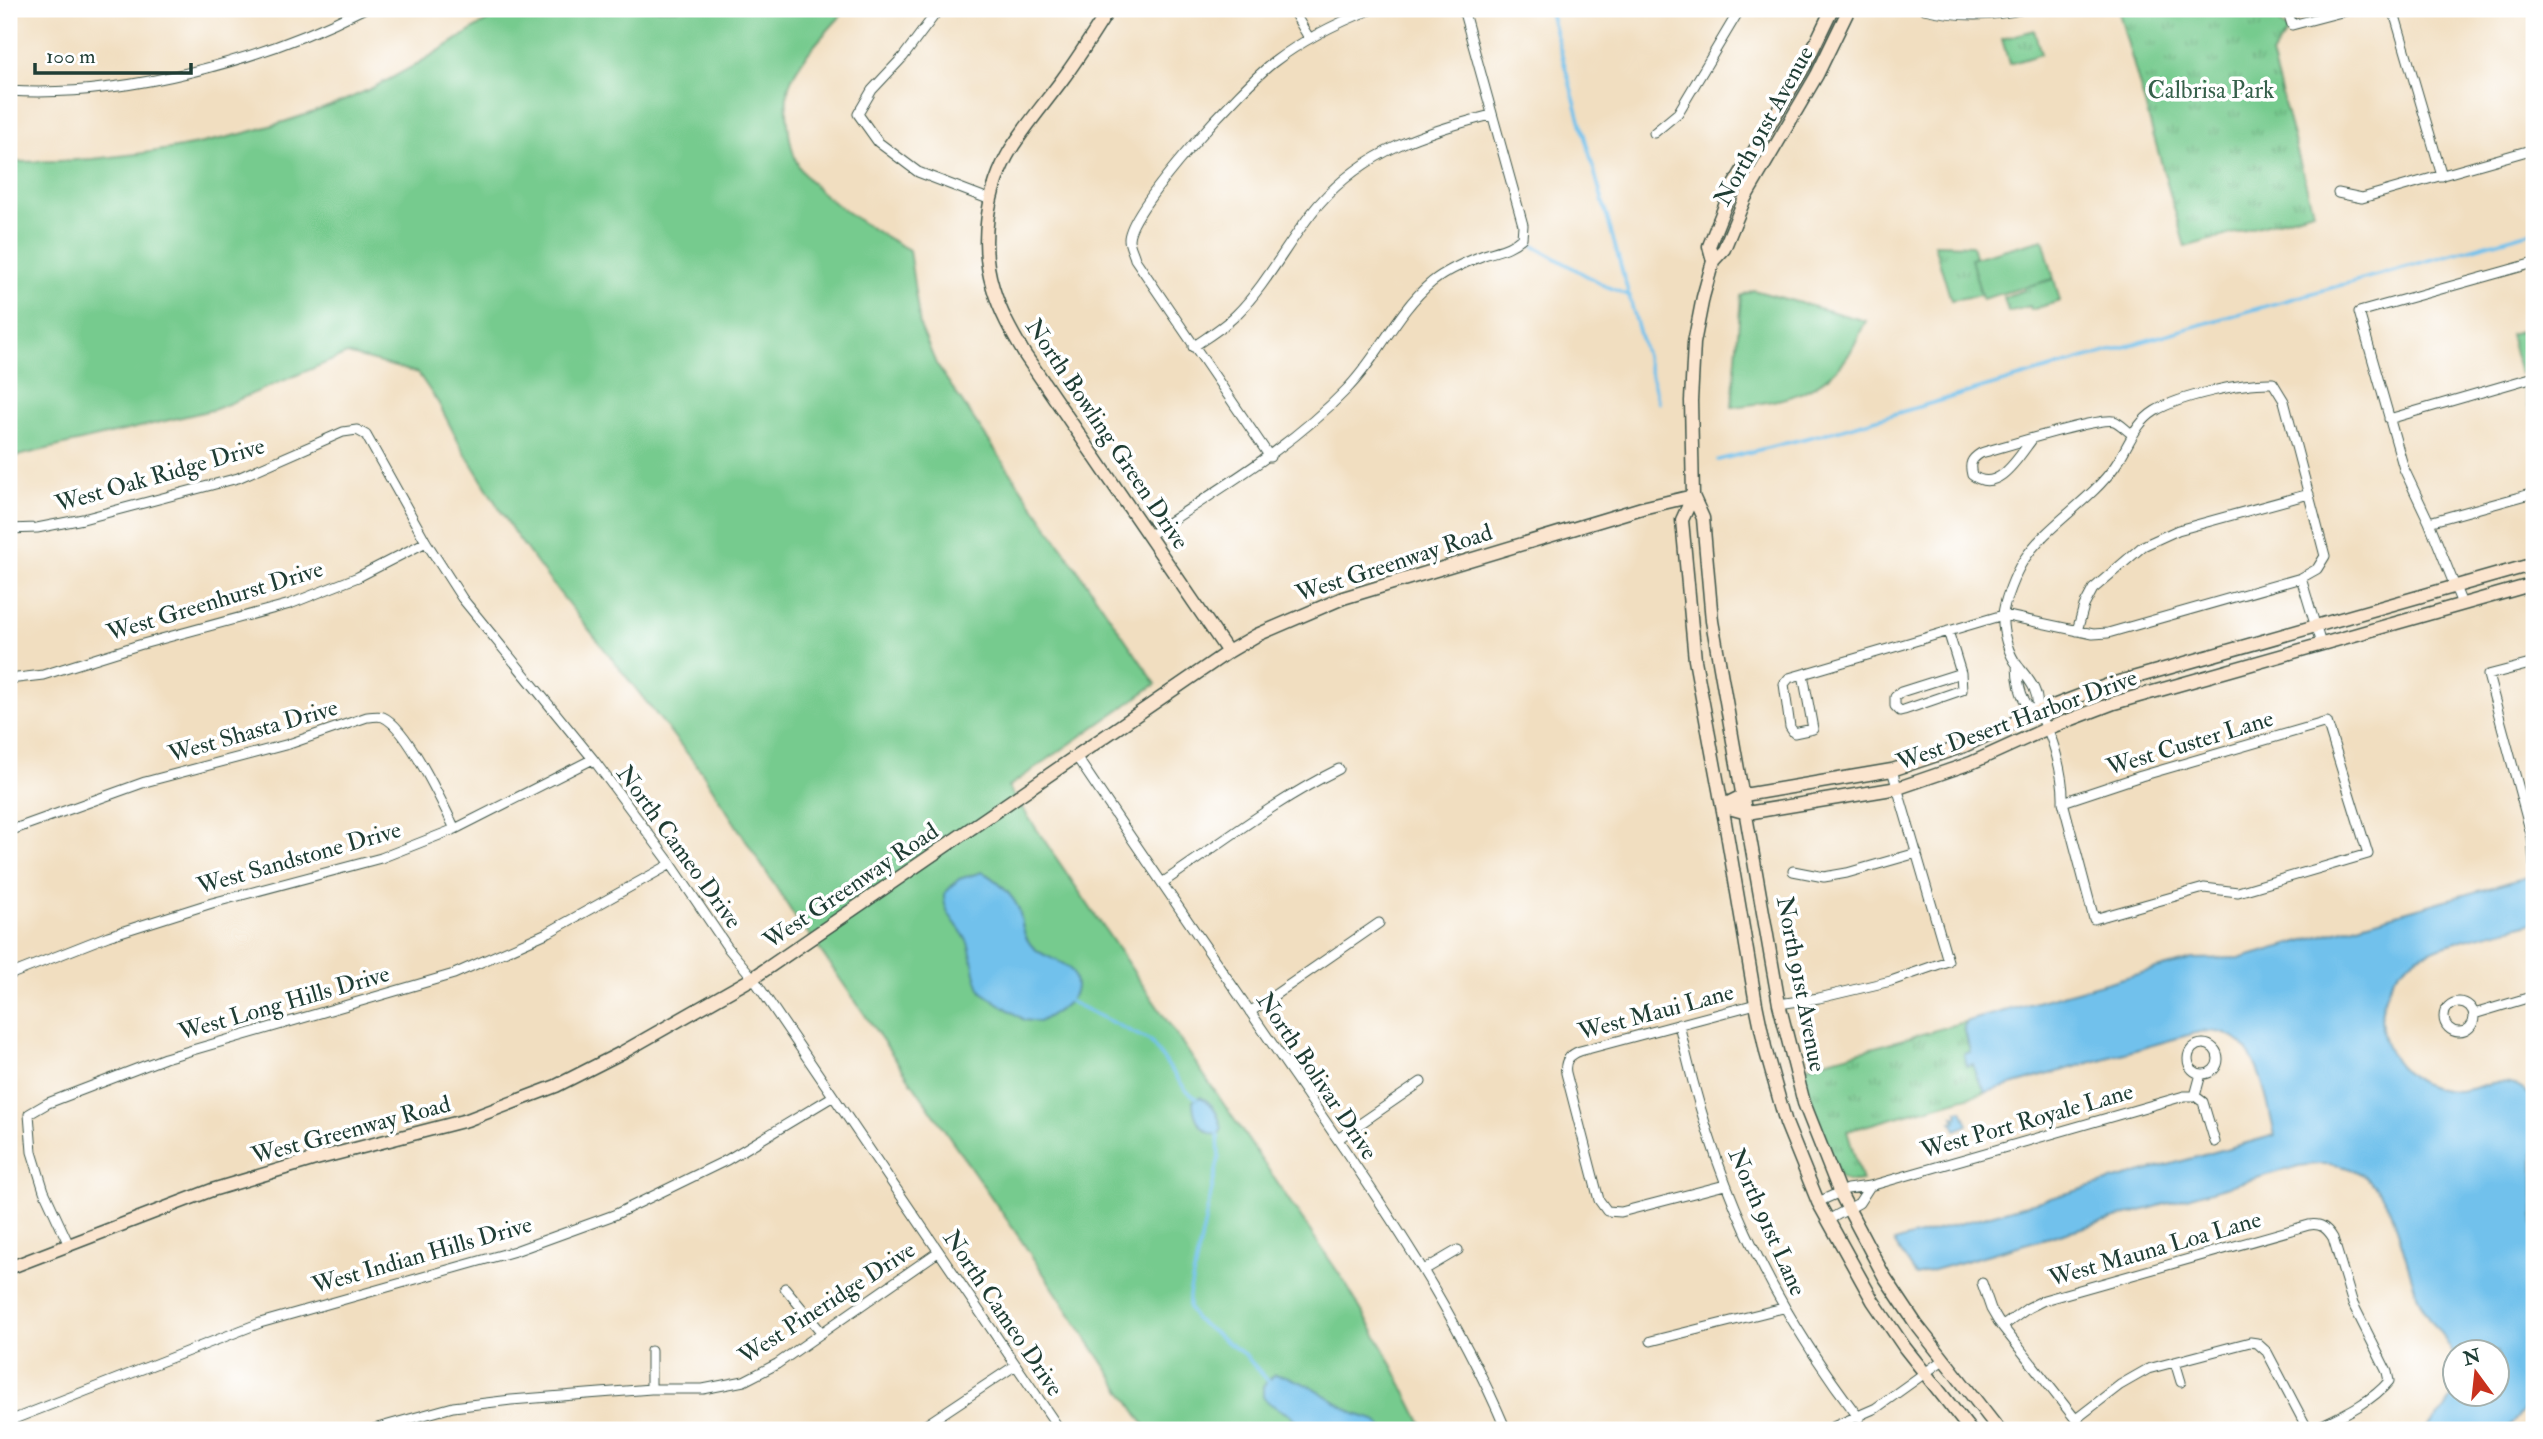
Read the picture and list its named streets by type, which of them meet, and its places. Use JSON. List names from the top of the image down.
{
  "streets": {
    "street": [
      "North 91st Avenue",
      "North Bowling Green Drive",
      "West Oak Ridge Drive",
      "West Greenway Road",
      "West Greenhurst Drive",
      "West Desert Harbor Drive",
      "West Shasta Drive",
      "West Custer Lane",
      "North Cameo Drive",
      "West Sandstone Drive",
      "West Long Hills Drive",
      "West Maui Lane",
      "North Bolivar Drive",
      "West Port Royale Lane",
      "North 91st Lane",
      "West Mauna Loa Lane",
      "West Indian Hills Drive",
      "West Pineridge Drive"
    ]
  },
  "crossings": [
    ["North 91st Avenue", "West Greenway Road"],
    ["North 91st Avenue", "West Desert Harbor Drive"],
    ["North 91st Avenue", "West Maui Lane"],
    ["North 91st Avenue", "West Port Royale Lane"],
    ["North Bowling Green Drive", "West Greenway Road"],
    ["West Oak Ridge Drive", "North Cameo Drive"],
    ["West Greenway Road", "North Cameo Drive"],
    ["West Greenway Road", "West Long Hills Drive"],
    ["West Greenway Road", "North Bolivar Drive"],
    ["West Greenhurst Drive", "North Cameo Drive"],
    ["West Shasta Drive", "West Sandstone Drive"],
    ["North Cameo Drive", "West Sandstone Drive"],
    ["North Cameo Drive", "West Long Hills Drive"],
    ["North Cameo Drive", "West Indian Hills Drive"],
    ["North Cameo Drive", "West Pineridge Drive"],
    ["West Maui Lane", "North 91st Lane"]
  ],
  "parks": ["Calbrisa Park"],
  "scale_bar": "100 m",
  "north": "top"
}
